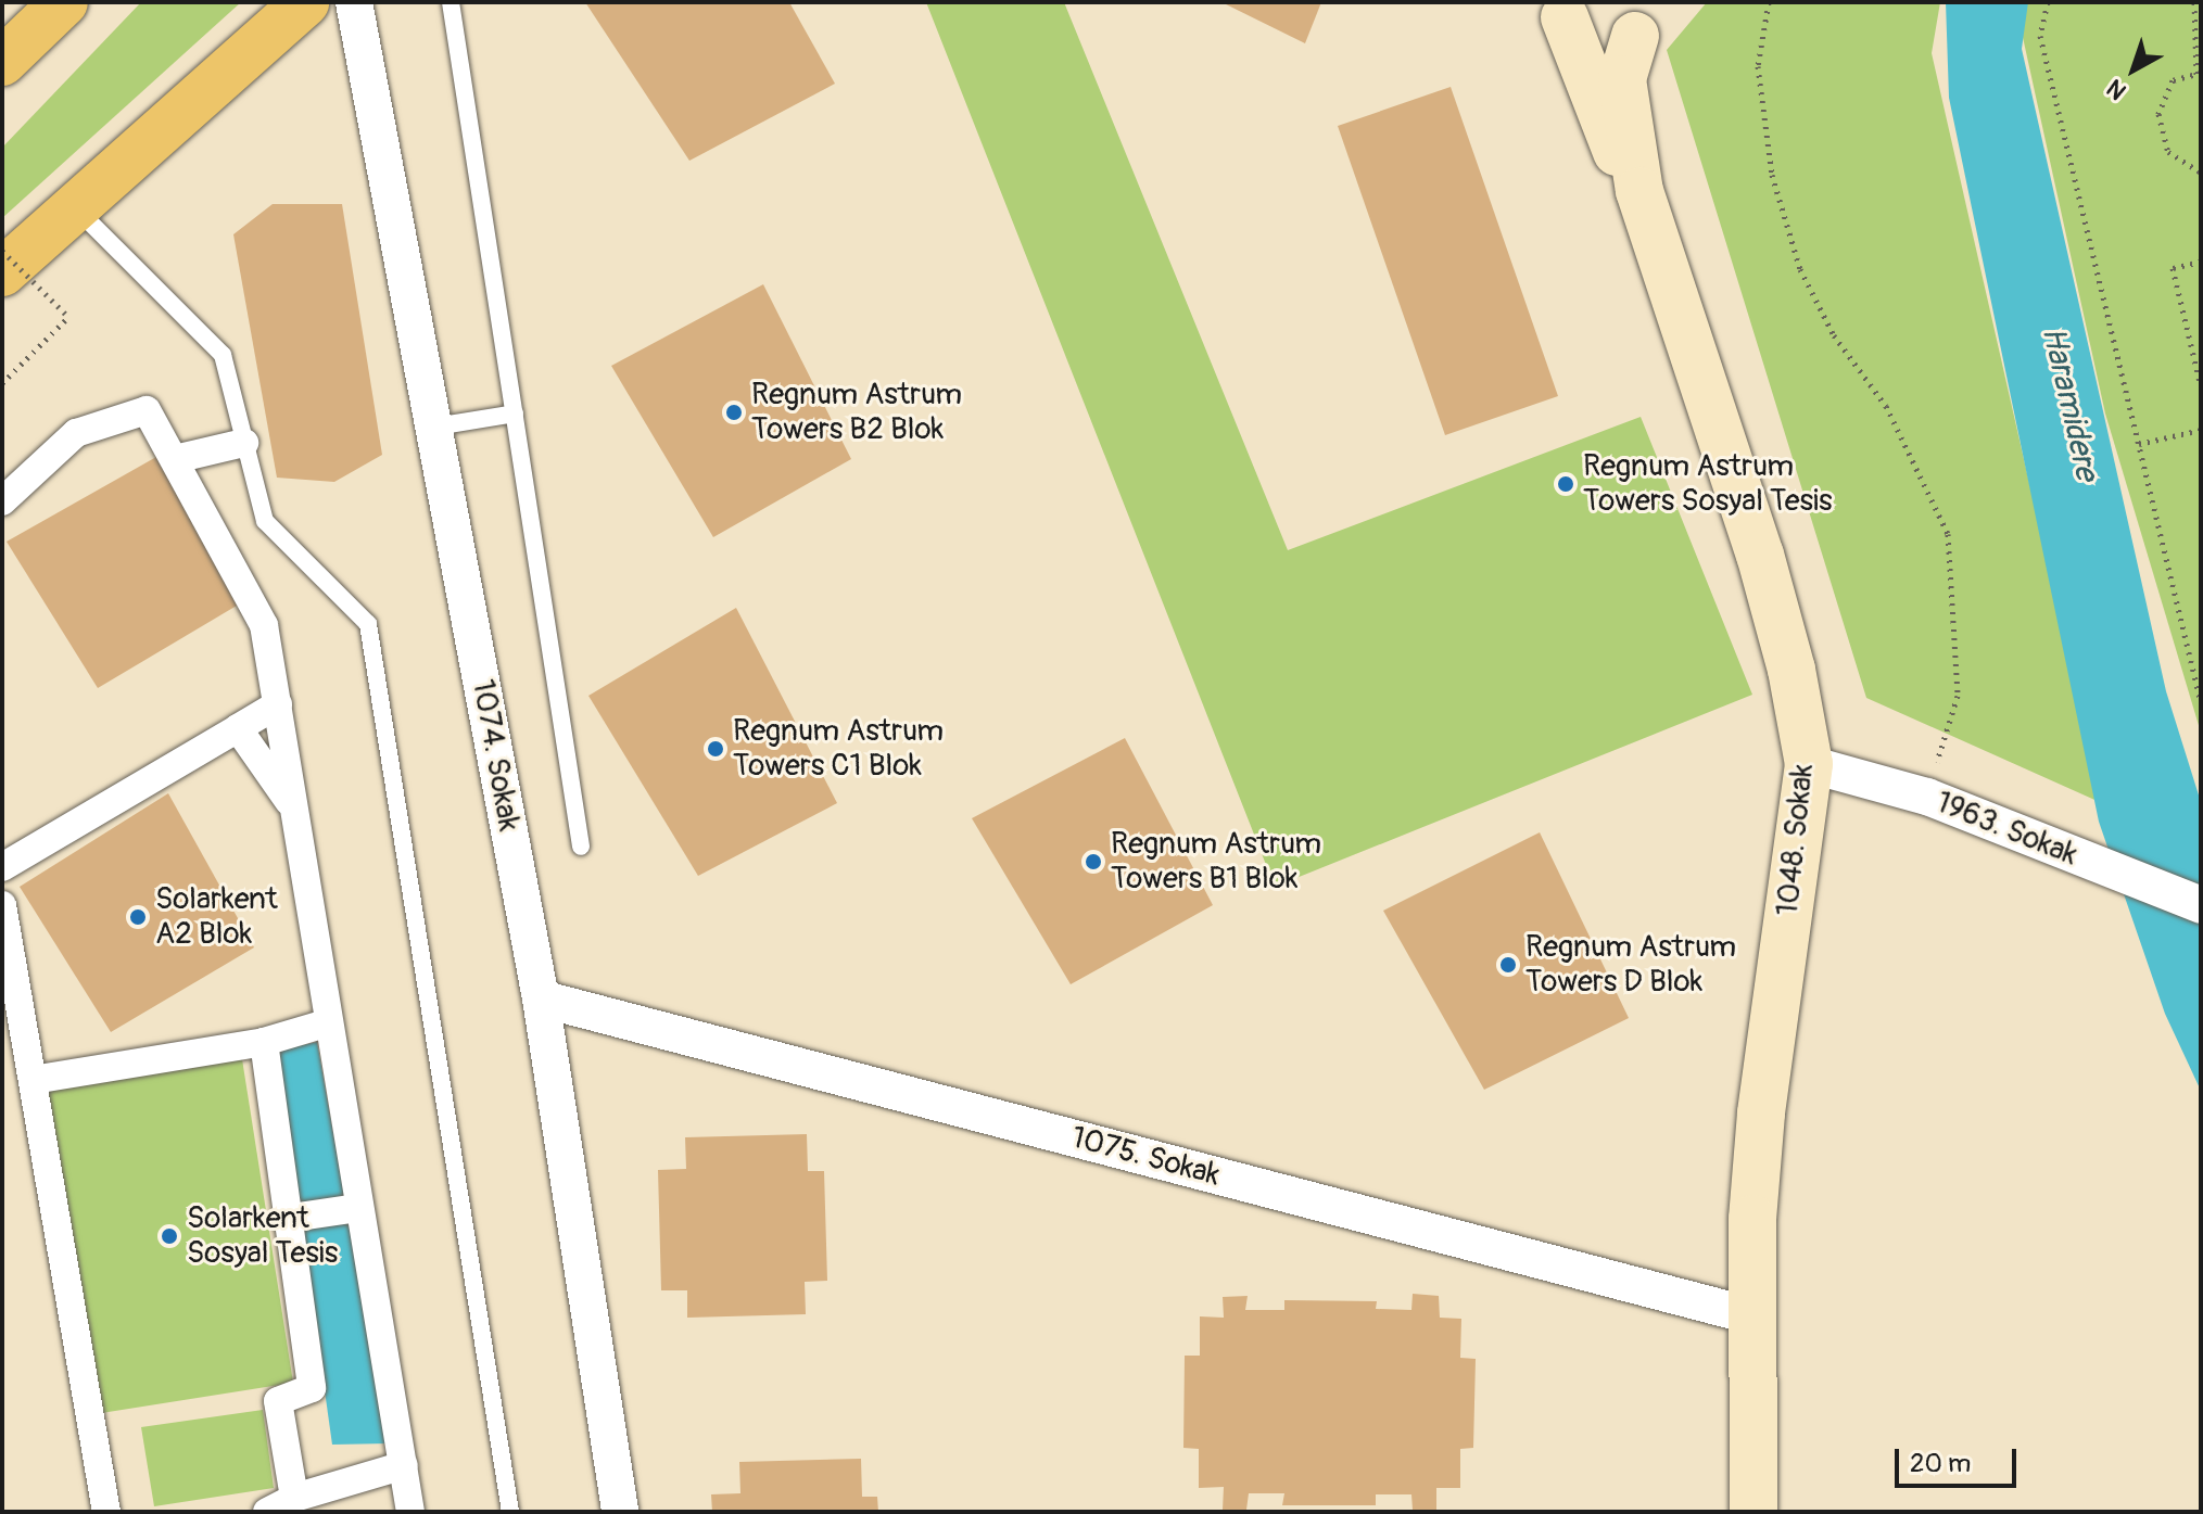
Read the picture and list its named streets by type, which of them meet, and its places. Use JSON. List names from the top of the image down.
{
  "streets": {
    "main road": ["1048. Sokak"],
    "street": ["1074. Sokak", "1963. Sokak", "1075. Sokak"]
  },
  "crossings": [
    ["1074. Sokak", "1075. Sokak"],
    ["1963. Sokak", "1048. Sokak"],
    ["1048. Sokak", "1075. Sokak"]
  ],
  "water": ["Haramidere"],
  "places": [
    "Regnum Astrum Towers B2 Blok",
    "Regnum Astrum Towers Sosyal Tesis",
    "Regnum Astrum Towers C1 Blok",
    "Regnum Astrum Towers B1 Blok",
    "Solarkent A2 Blok",
    "Regnum Astrum Towers D Blok",
    "Solarkent Sosyal Tesis"
  ],
  "scale_bar": "20 m",
  "north": "bottom left"
}
